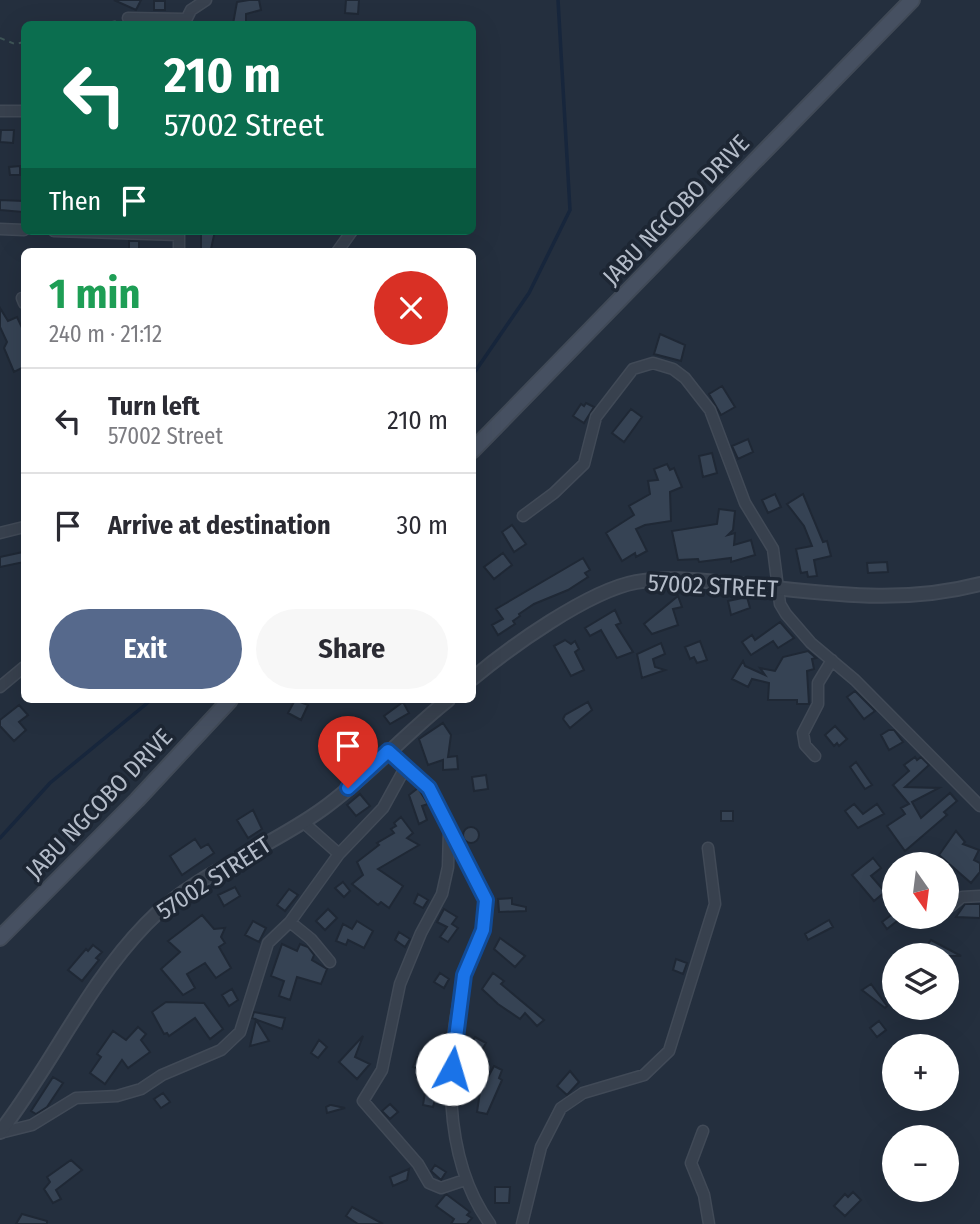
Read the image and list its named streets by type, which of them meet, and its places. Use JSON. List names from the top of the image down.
{
  "streets": {
    "main road": ["JABU NGCOBO DRIVE"],
    "street": ["57002 STREET"]
  },
  "north": "bottom",
  "page": {
    "turn": ["210 m", "57002 Street"],
    "then": "Then",
    "heading": ["1 min", "240 m · 21:12"],
    "list": [
      {
        "name": "Turn left",
        "note": "57002 Street",
        "value": "210 m"
      },
      {
        "name": "Arrive at destination",
        "value": "30 m"
      }
    ],
    "buttons": ["Exit", "Share"],
    "map_buttons": ["+", "−"]
  }
}
